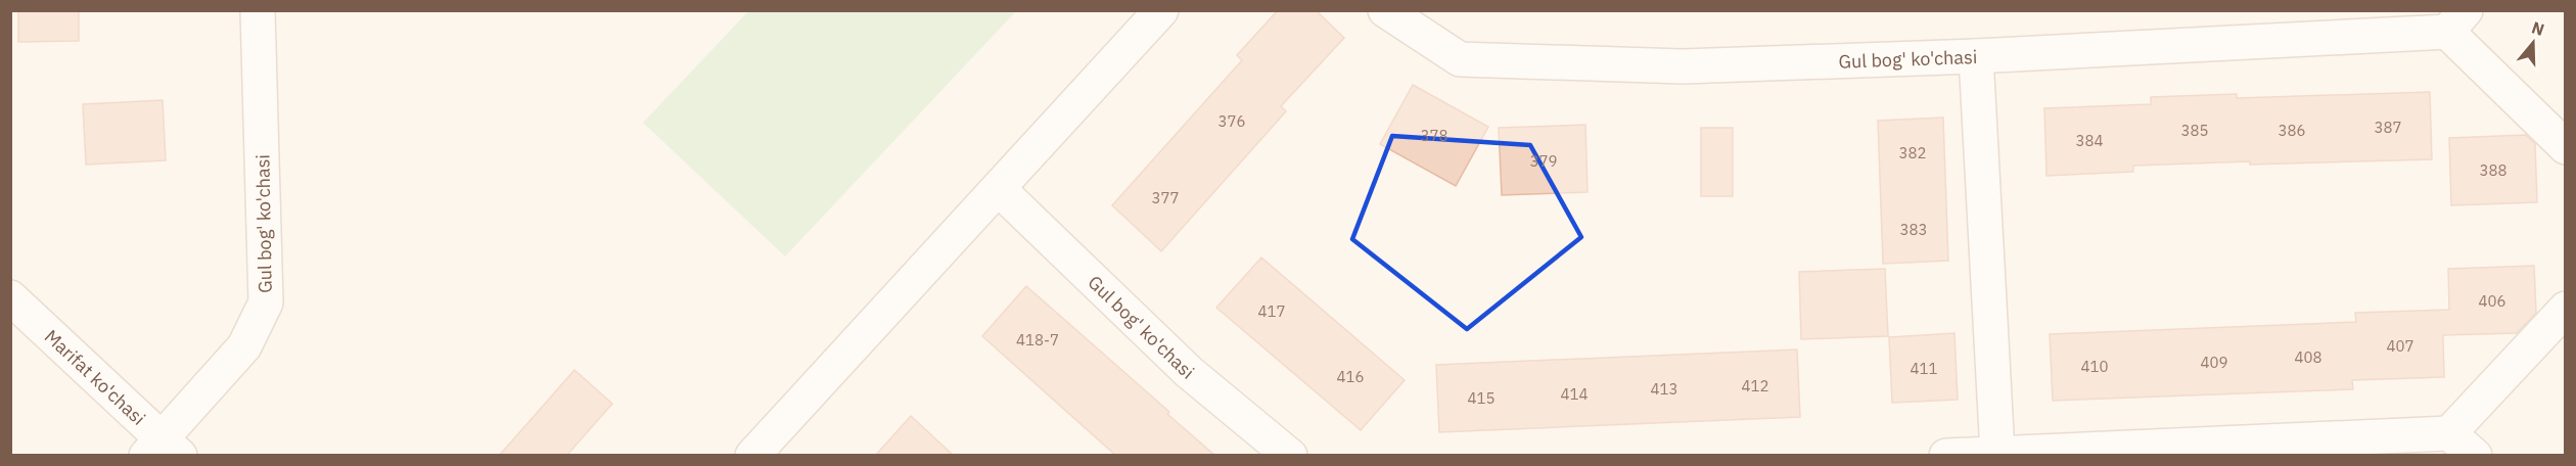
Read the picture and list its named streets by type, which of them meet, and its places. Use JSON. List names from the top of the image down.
{
  "streets": {
    "street": ["Gul bog' ko'chasi", "Marifat ko'chasi"]
  },
  "crossings": [
    ["Gul bog' ko'chasi", "Marifat ko'chasi"]
  ],
  "house_numbers": [
    "376",
    "387",
    "385",
    "386",
    "378",
    "384",
    "382",
    "379",
    "388",
    "377",
    "383",
    "406",
    "417",
    "418-7",
    "407",
    "408",
    "409",
    "410",
    "411",
    "416",
    "412",
    "413",
    "414",
    "415"
  ],
  "north": "top"
}
